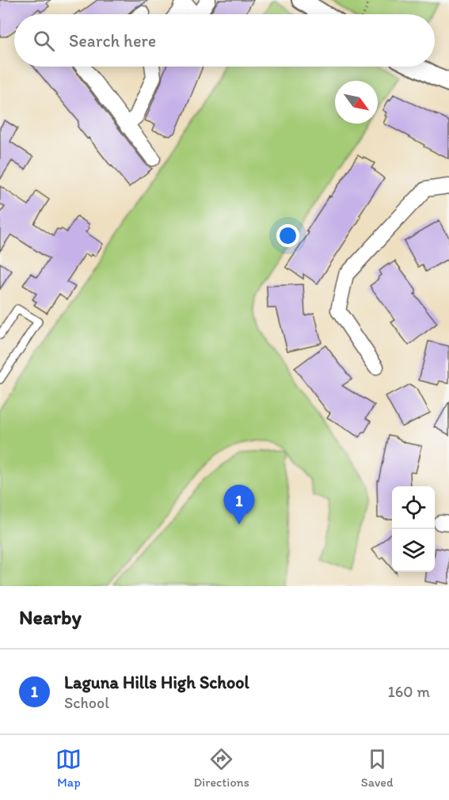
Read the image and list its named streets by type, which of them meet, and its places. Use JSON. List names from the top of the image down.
{
  "north": "bottom right",
  "page": {
    "search": "Search here",
    "pins": "1",
    "heading": "Nearby",
    "list": [
      {
        "mark": "1",
        "name": "Laguna Hills High School",
        "note": "School",
        "value": "160 m"
      }
    ],
    "nav": ["Map", "Directions", "Saved"]
  }
}
